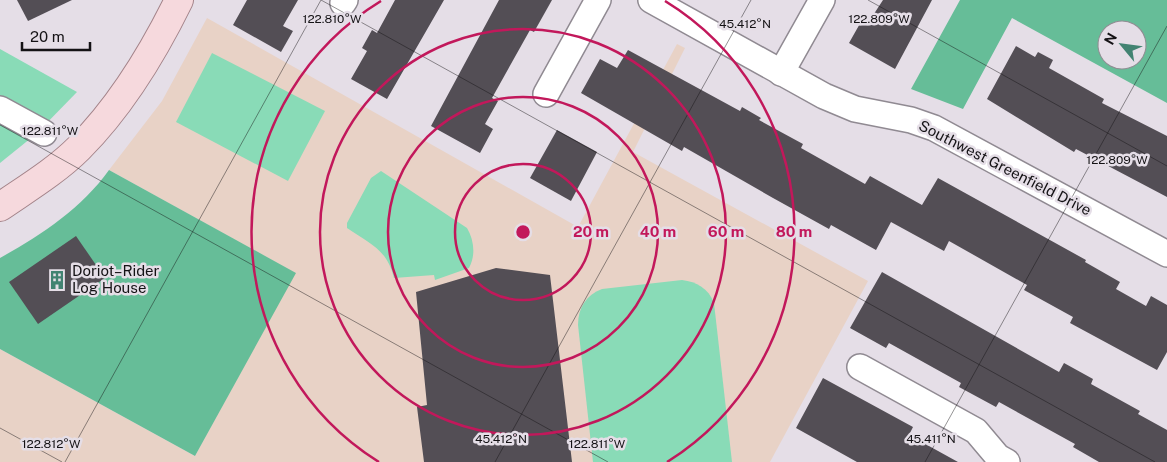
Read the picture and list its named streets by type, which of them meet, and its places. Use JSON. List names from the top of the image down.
{
  "streets": {
    "street": ["Southwest Greenfield Drive"]
  },
  "places": {
    "building": ["Doriot–Rider Log House"]
  },
  "scale_bar": "20 m",
  "north": "top left",
  "coordinates": [
    "122.810°W",
    "122.809°W",
    "45.412°N",
    "122.811°W",
    "45.411°N",
    "122.812°W"
  ],
  "rings": [
    "20 m",
    "40 m",
    "60 m",
    "80 m"
  ]
}
